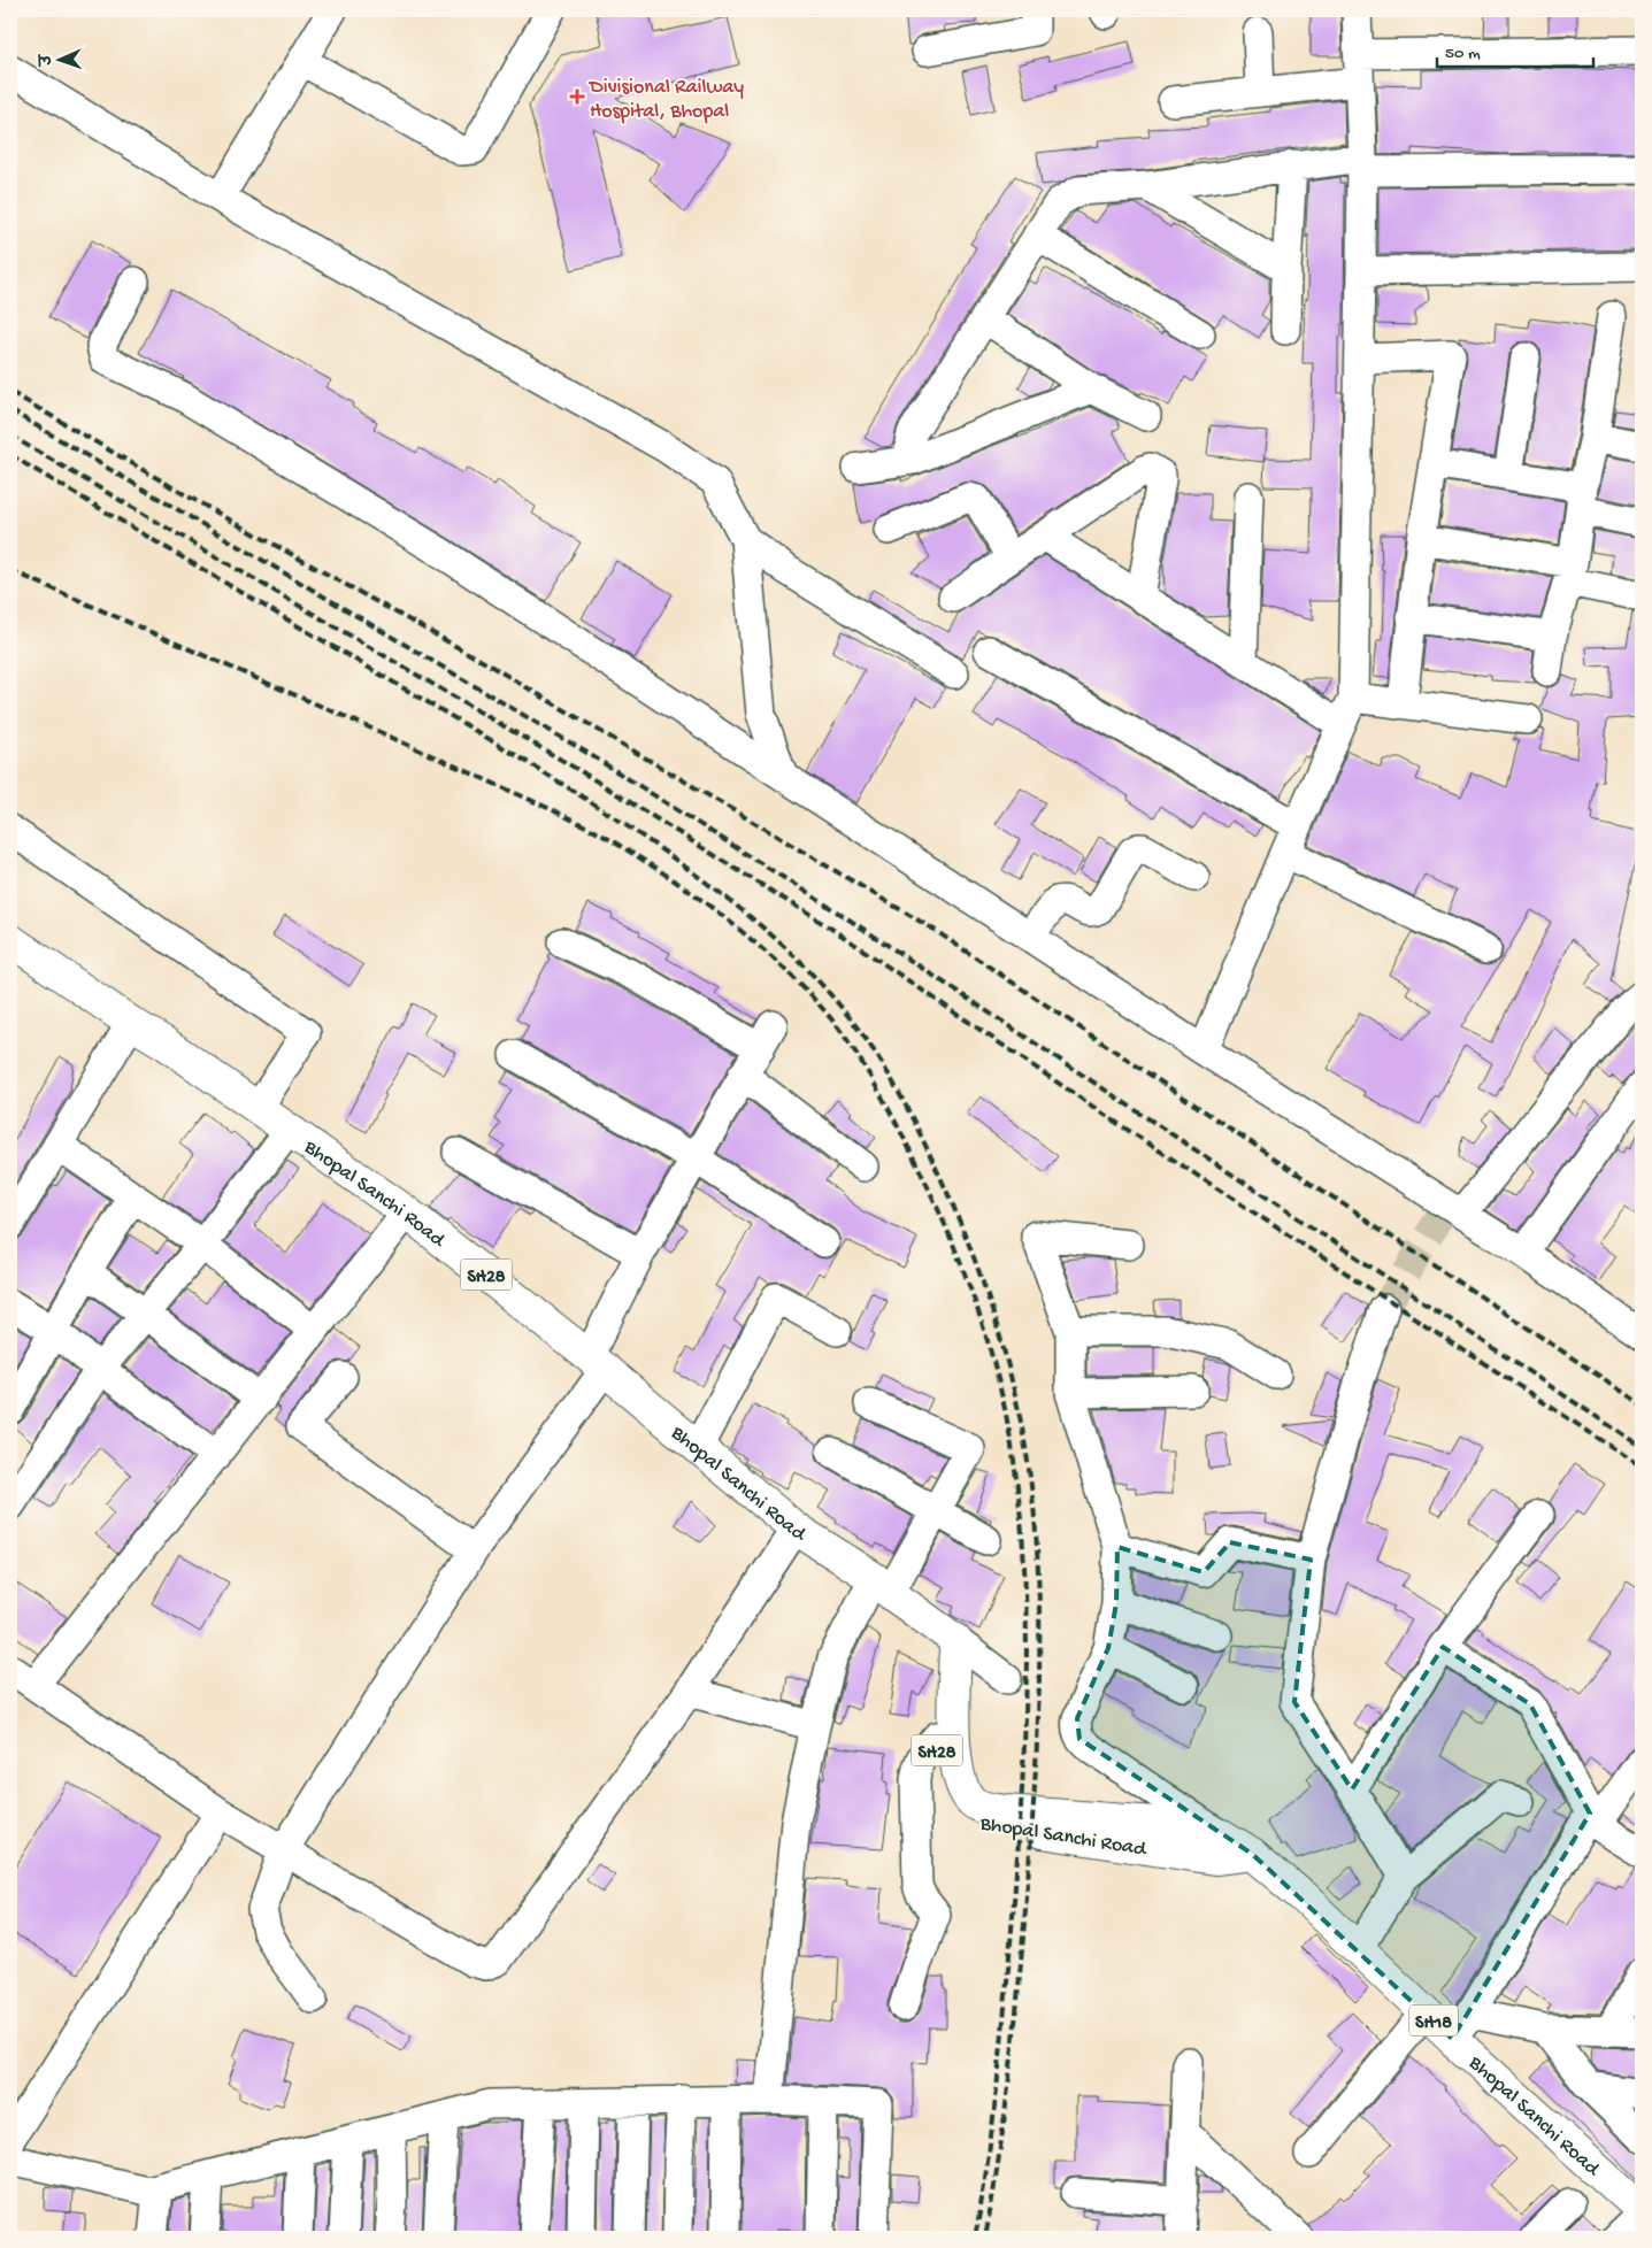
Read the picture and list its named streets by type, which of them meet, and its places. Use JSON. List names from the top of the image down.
{
  "streets": {
    "main road": ["Bhopal Sanchi Road", "SH28", "SH18"]
  },
  "places": {
    "health": ["Divisional Railway Hospital, Bhopal"]
  },
  "scale_bar": "50 m",
  "north": "left"
}
